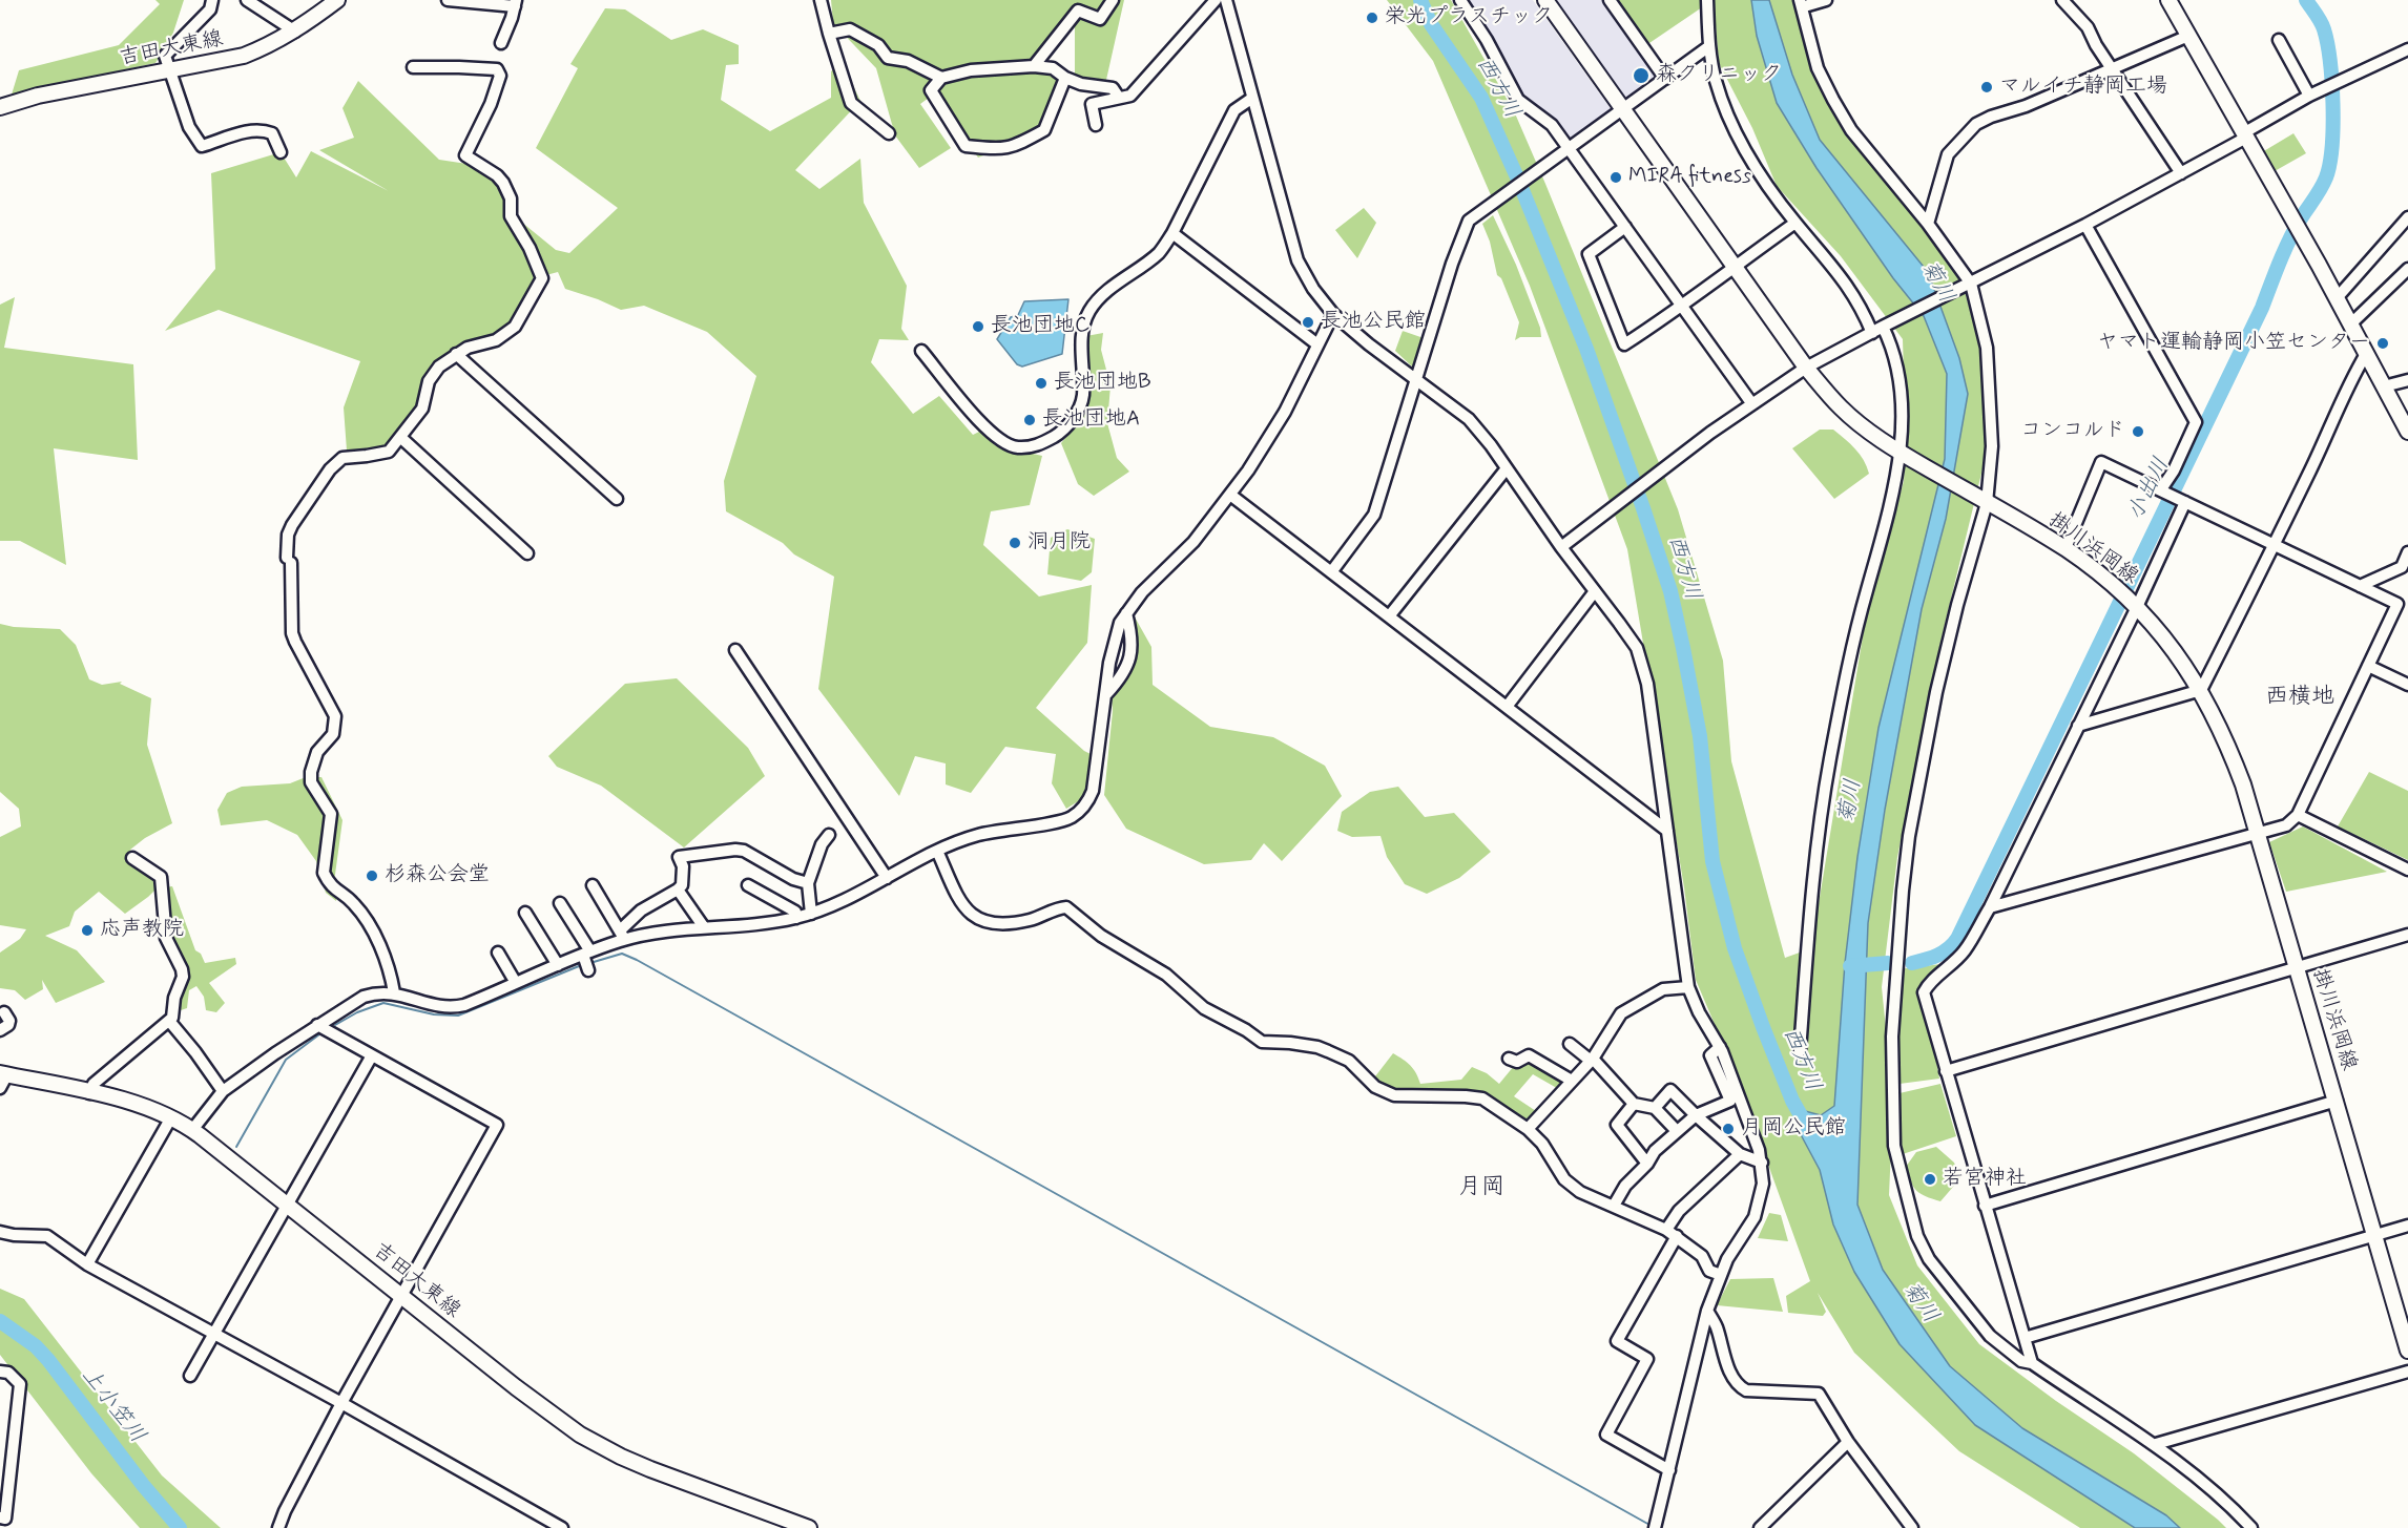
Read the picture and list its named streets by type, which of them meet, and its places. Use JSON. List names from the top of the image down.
{
  "streets": {
    "main road": ["吉田大東線", "掛川浜岡線"]
  },
  "districts": ["西横地", "月岡"],
  "water": [
    "西方川",
    "菊川",
    "小出川",
    "上小笠川"
  ],
  "places": [
    "栄光プラスチック",
    "森クリニック",
    "マルイチ静岡工場",
    "MIRA fitness",
    "長池公民館",
    "長池団地C",
    "ヤマト運輸静岡小笠センター",
    "長池団地B",
    "長池団地A",
    "コンコルド",
    "洞月院",
    "杉森公会堂",
    "応声教院",
    "月岡公民館",
    "若宮神社"
  ]
}
